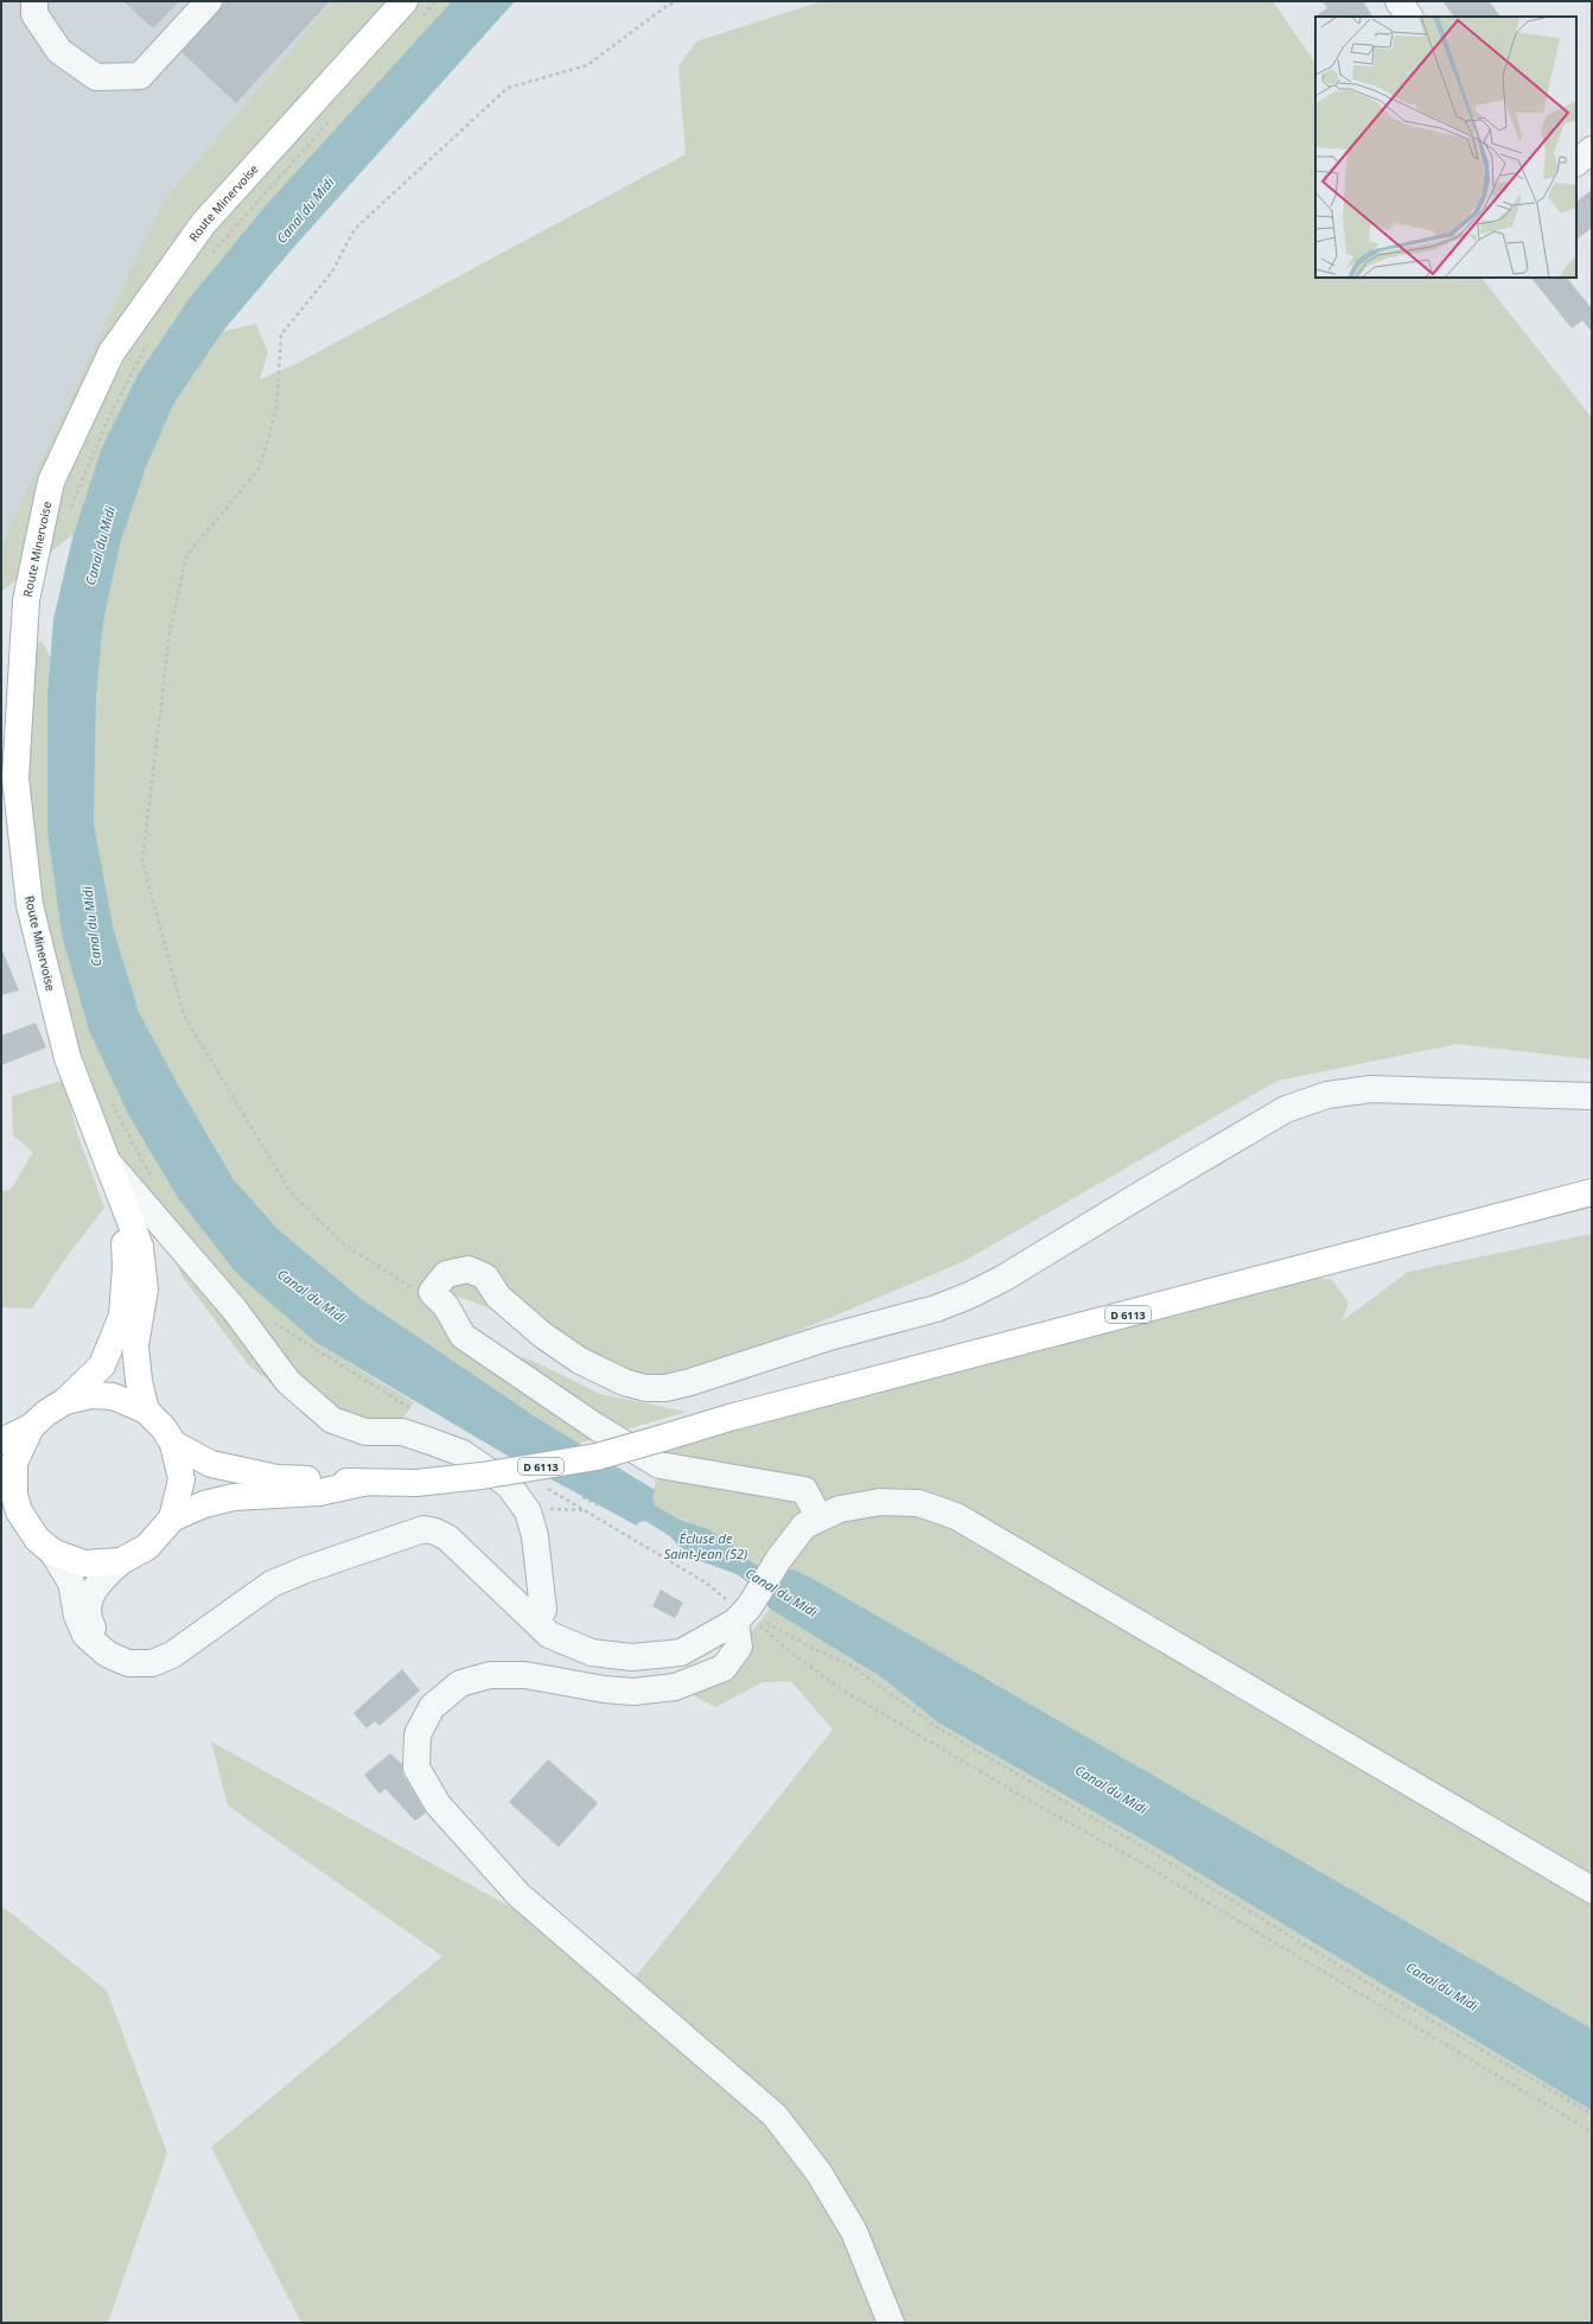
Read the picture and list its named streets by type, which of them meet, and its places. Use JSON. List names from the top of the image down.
{
  "streets": {
    "main road": ["Route Minervoise", "D 6113"]
  },
  "crossings": [
    ["Route Minervoise", "D 6113"]
  ],
  "water": ["Canal du Midi", "Écluse de Saint-Jean (52)"]
}
